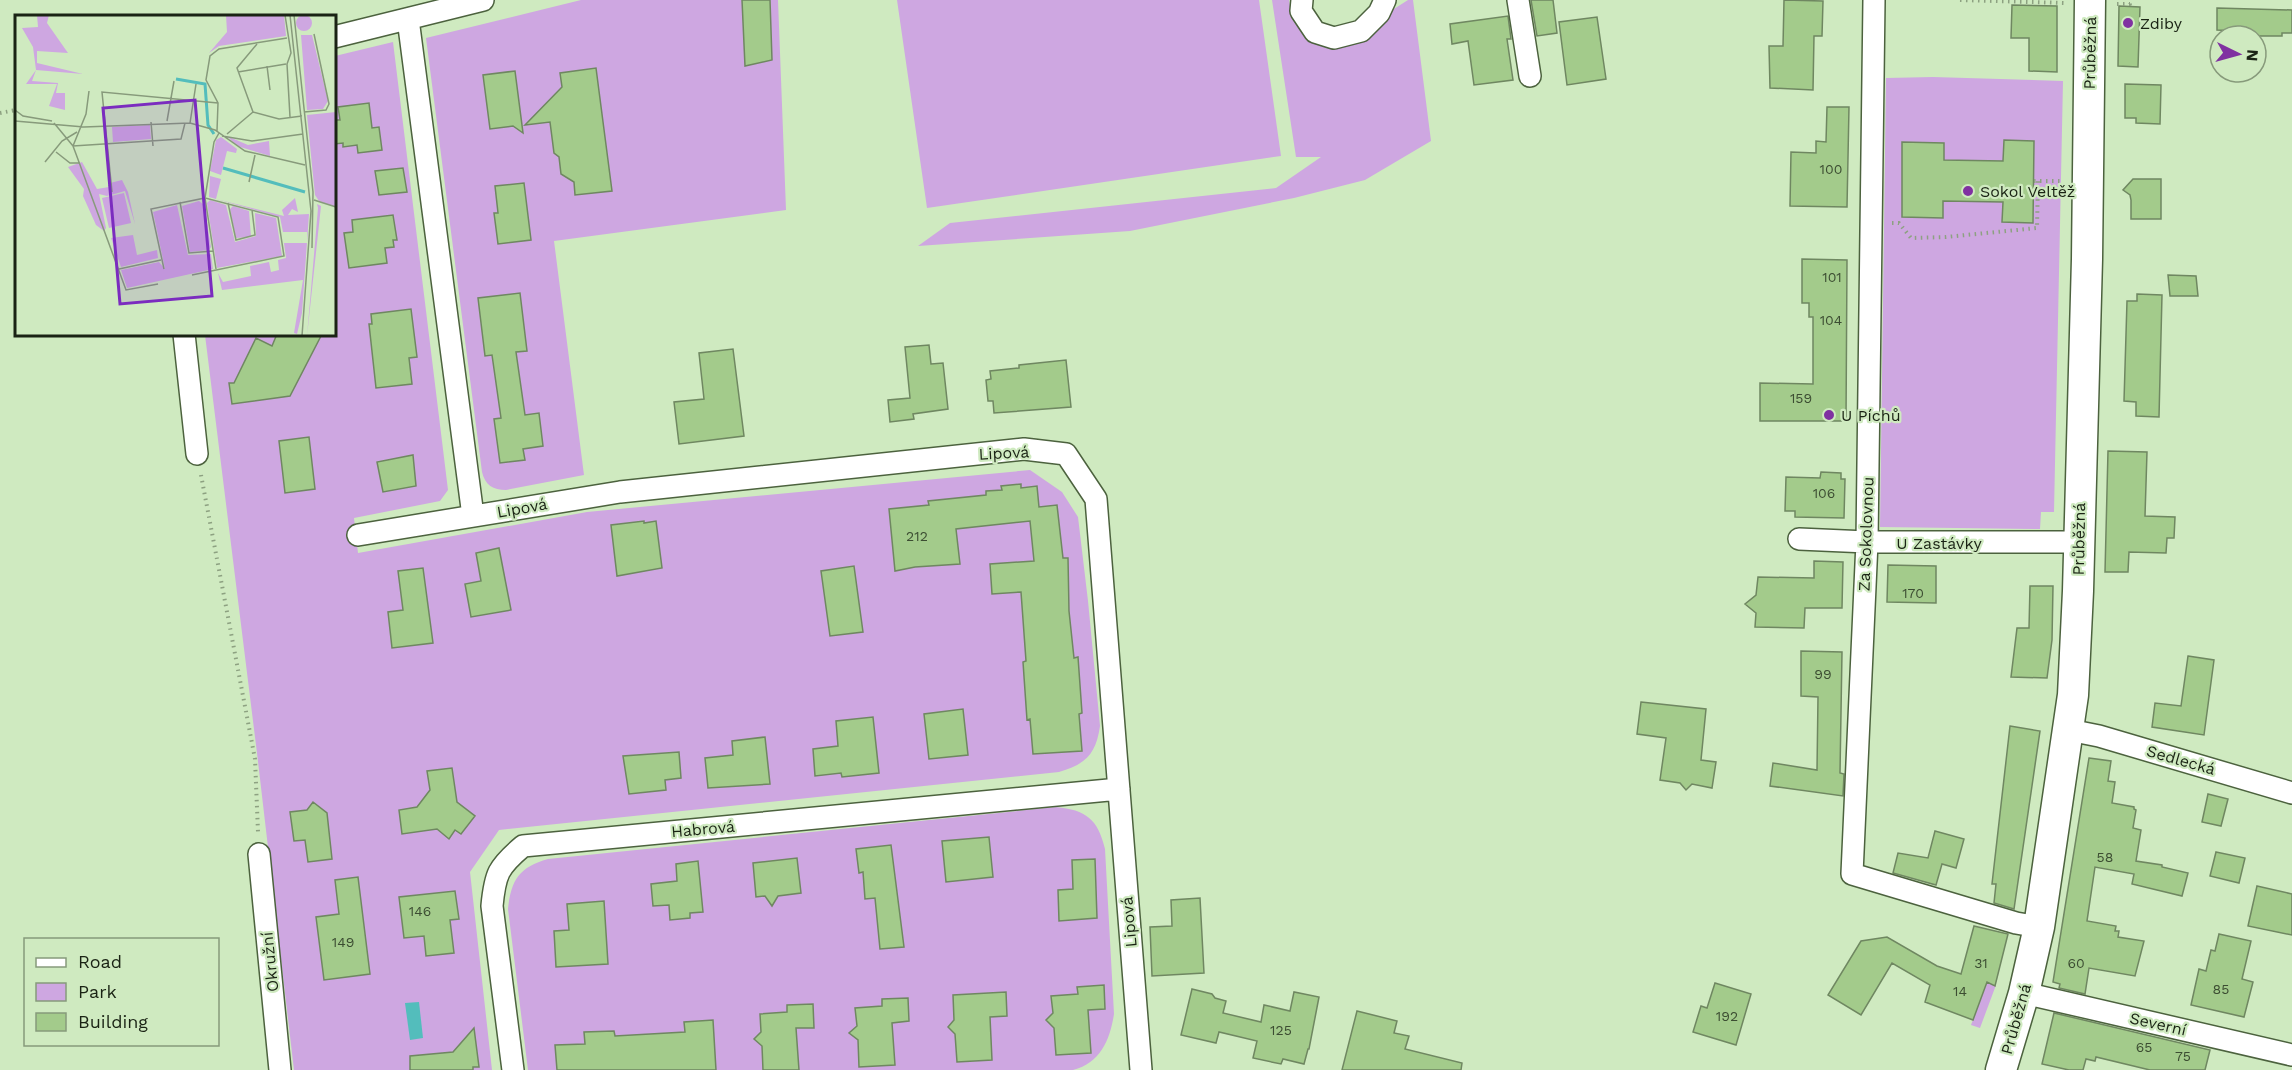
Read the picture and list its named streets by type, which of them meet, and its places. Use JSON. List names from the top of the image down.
{
  "streets": {
    "street": [
      "Průběžná",
      "Lipová",
      "Za Sokolovnou",
      "U Zastávky",
      "Sedlecká",
      "Habrová",
      "Okružní",
      "Severní"
    ]
  },
  "crossings": [
    ["Průběžná", "Za Sokolovnou"],
    ["Průběžná", "U Zastávky"],
    ["Průběžná", "Sedlecká"],
    ["Průběžná", "Severní"],
    ["Lipová", "Habrová"],
    ["Za Sokolovnou", "U Zastávky"]
  ],
  "places": ["Zdiby", "Sokol Veltěž", "U Píchů"],
  "house_numbers": [
    "100",
    "101",
    "104",
    "159",
    "106",
    "212",
    "170",
    "99",
    "58",
    "146",
    "149",
    "31",
    "60",
    "85",
    "14",
    "192",
    "125",
    "65",
    "75"
  ],
  "legend": ["Road", "Park", "Building"],
  "north": "right"
}
